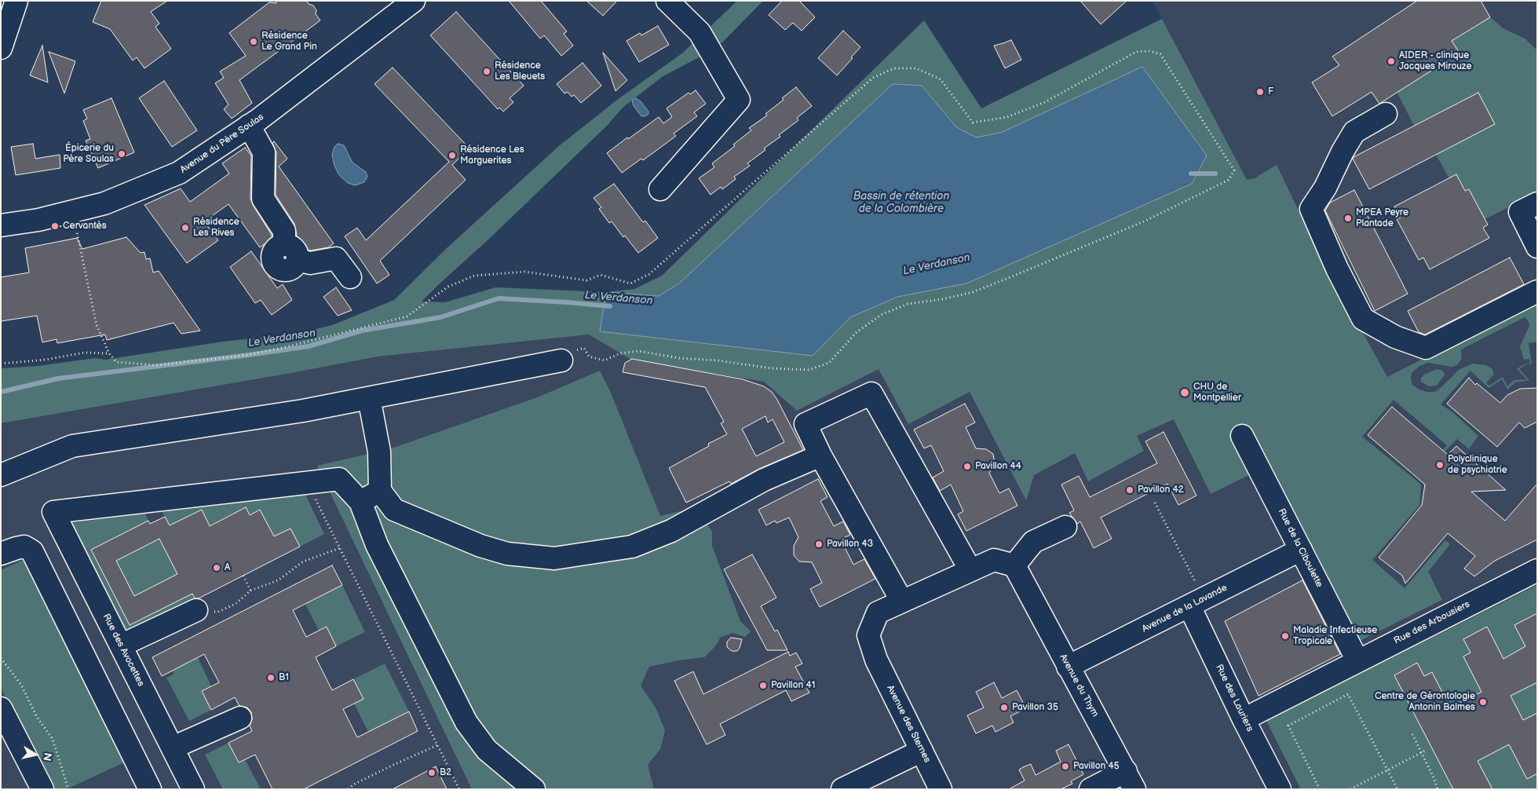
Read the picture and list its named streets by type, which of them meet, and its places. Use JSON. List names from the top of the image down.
{
  "streets": {
    "main road": [
      "Avenue du Père Soulas",
      "Rue de la Ciboulette",
      "Avenue de la Lavande",
      "Rue des Arbousiers",
      "Rue des Avocettes",
      "Avenue du Thym",
      "Rue des Lauriers",
      "Avenue des Sternes"
    ]
  },
  "crossings": [
    ["Rue de la Ciboulette", "Avenue de la Lavande"],
    ["Rue de la Ciboulette", "Rue des Arbousiers"],
    ["Avenue de la Lavande", "Avenue du Thym"],
    ["Avenue de la Lavande", "Rue des Lauriers"],
    ["Rue des Arbousiers", "Rue des Lauriers"],
    ["Avenue du Thym", "Avenue des Sternes"]
  ],
  "water": ["Bassin de rétention de la Colombière", "Le Verdanson"],
  "places": [
    "Résidence Le Grand Pin",
    "AIDER - clinique Jacques Mirouze",
    "Résidence Les Bleuets",
    "F",
    "Épicerie du Père Soulas",
    "Résidence Les Marguerites",
    "MPEA Peyre Plantade",
    "Cervantès",
    "Résidence Les Rives",
    "CHU de Montpellier",
    "Polyclinique de psychiatrie",
    "Pavillon 44",
    "Pavillon 42",
    "Pavillon 43",
    "A",
    "Maladie Infectieuse Tropicale",
    "B1",
    "Pavillon 41",
    "Centre de Gérontologie Antonin Balmes",
    "Pavillon 35",
    "Pavillon 45",
    "B2"
  ],
  "north": "right"
}
